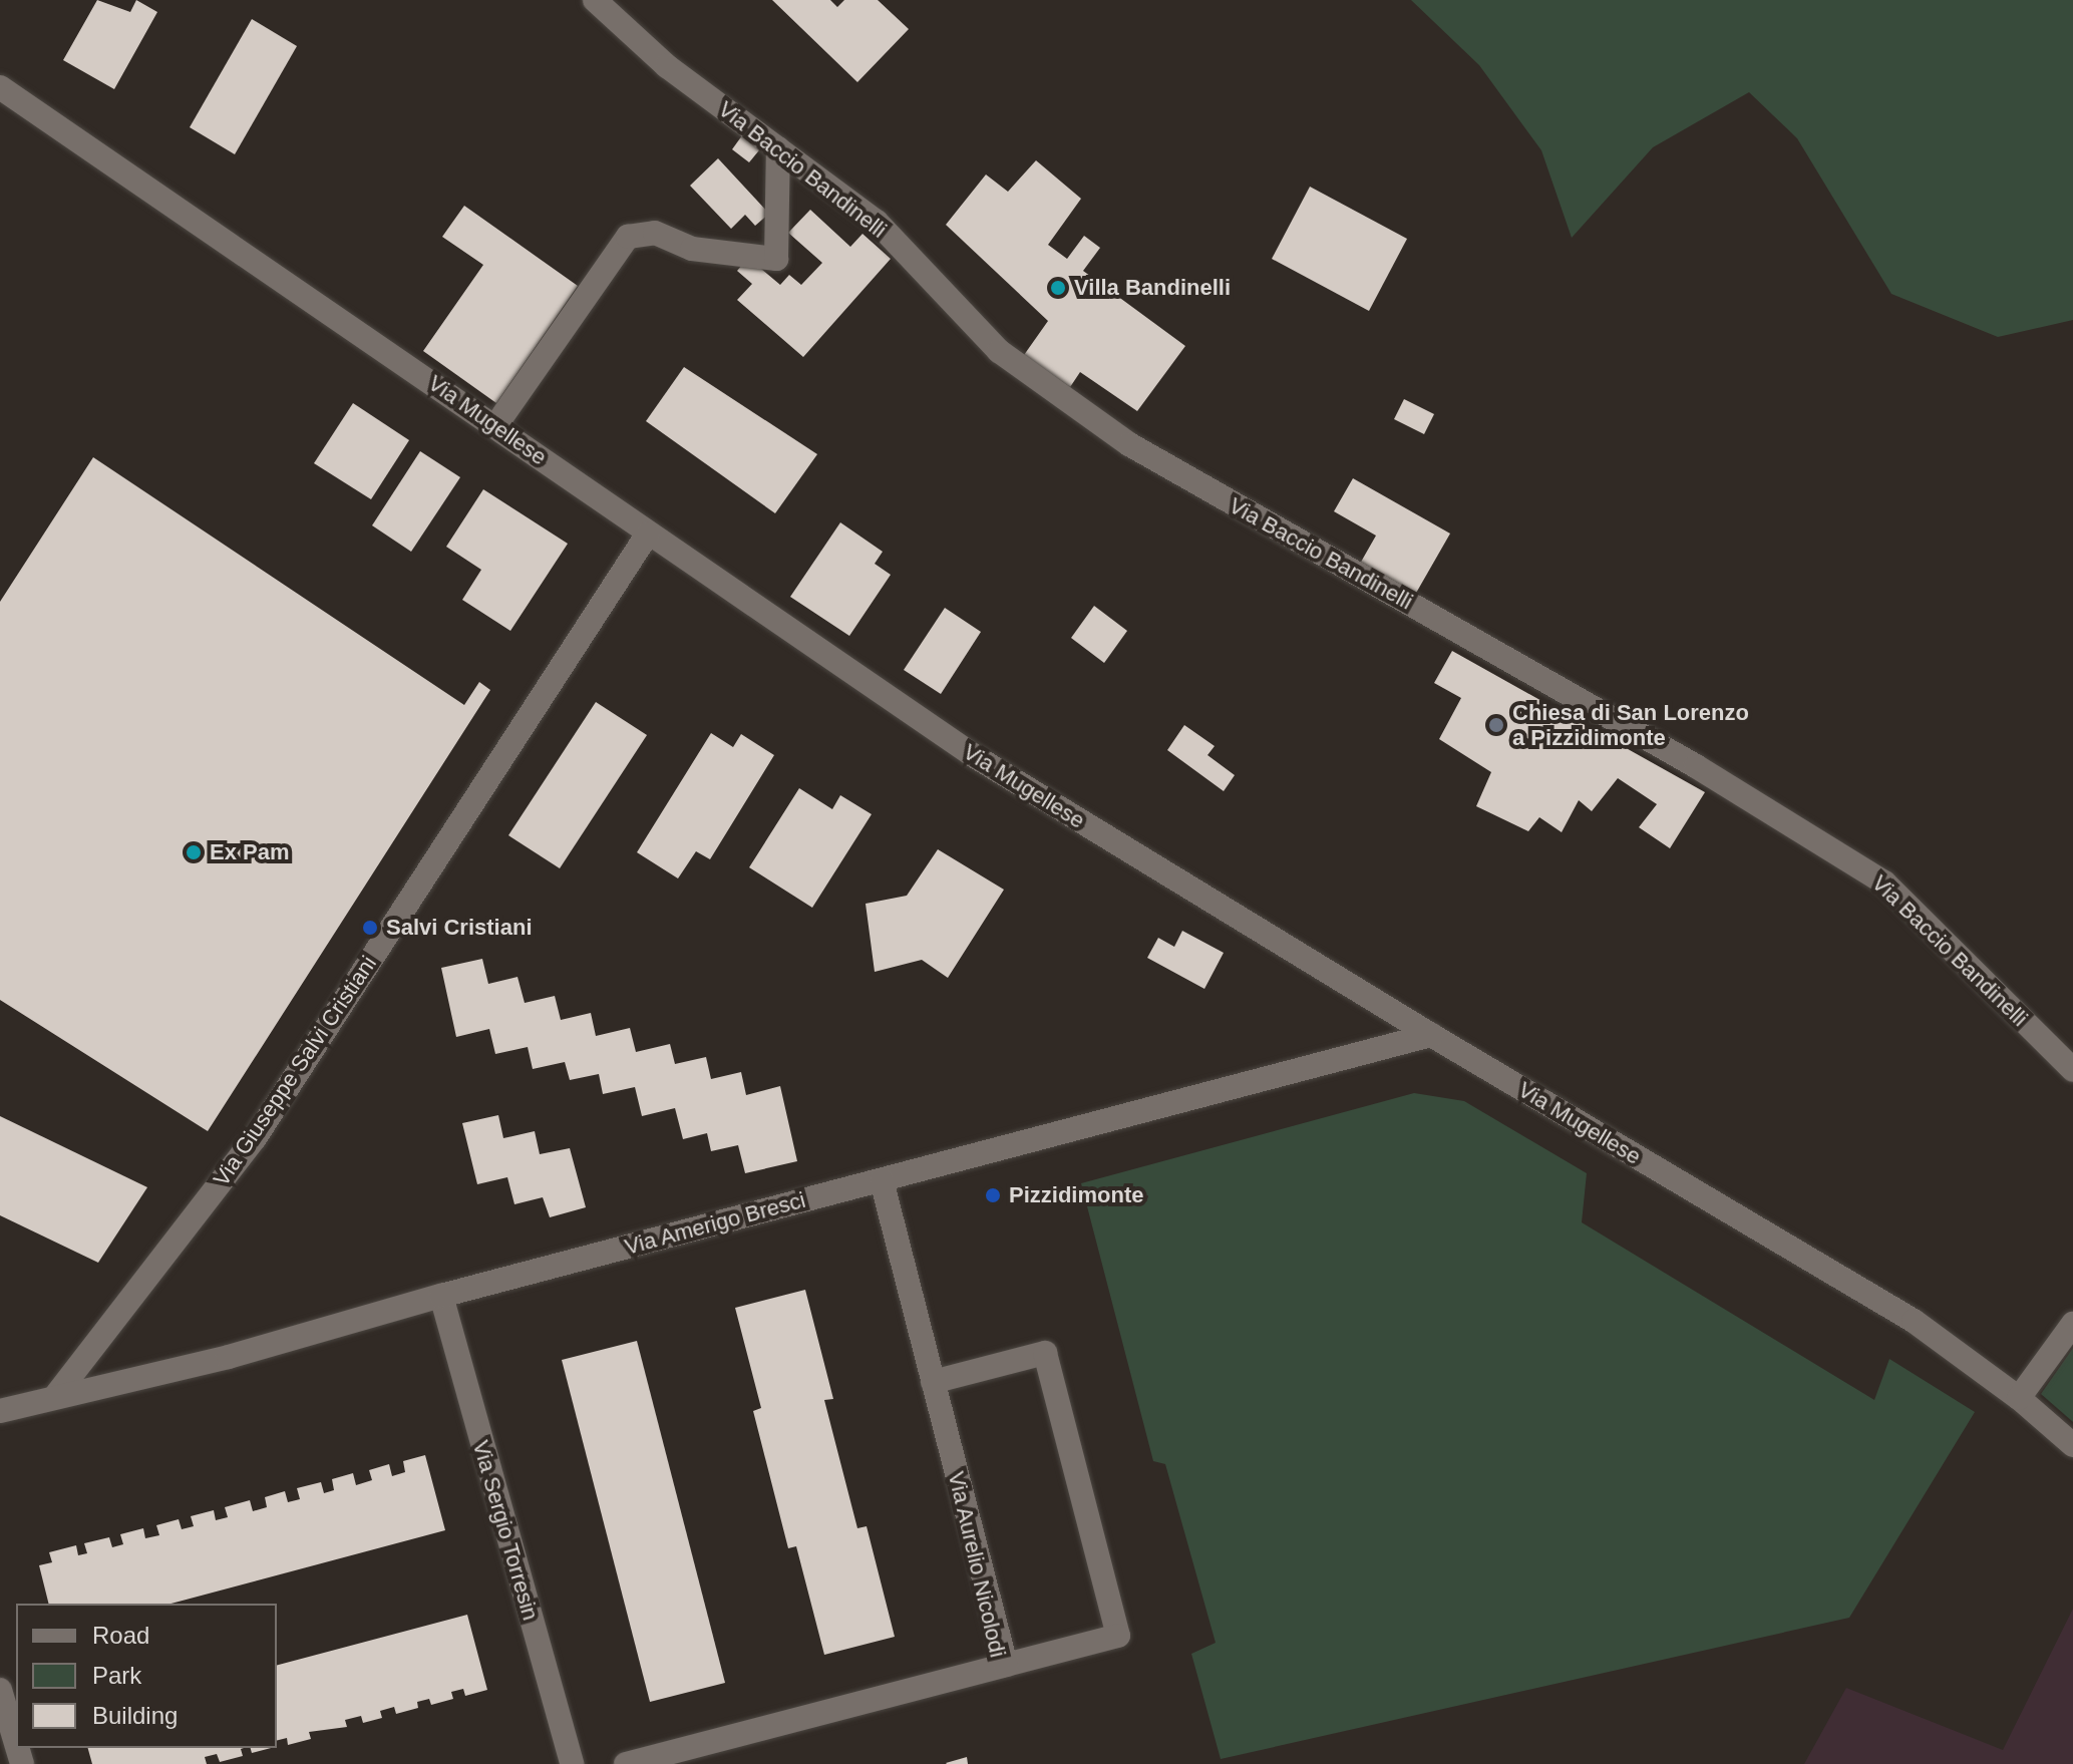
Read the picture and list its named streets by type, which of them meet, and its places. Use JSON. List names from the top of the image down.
{
  "streets": {
    "street": [
      "Via Baccio Bandinelli",
      "Via Mugellese",
      "Via Giuseppe Salvi Cristiani",
      "Via Amerigo Bresci",
      "Via Sergio Torresin",
      "Via Aurelio Nicolodi"
    ]
  },
  "crossings": [
    ["Via Mugellese", "Via Giuseppe Salvi Cristiani"],
    ["Via Mugellese", "Via Amerigo Bresci"],
    ["Via Giuseppe Salvi Cristiani", "Via Amerigo Bresci"],
    ["Via Amerigo Bresci", "Via Sergio Torresin"],
    ["Via Amerigo Bresci", "Via Aurelio Nicolodi"]
  ],
  "places": [
    "Villa Bandinelli",
    "Chiesa di San Lorenzo a Pizzidimonte",
    "Ex Pam",
    "Salvi Cristiani",
    "Pizzidimonte"
  ],
  "legend": ["Road", "Park", "Building"]
}
